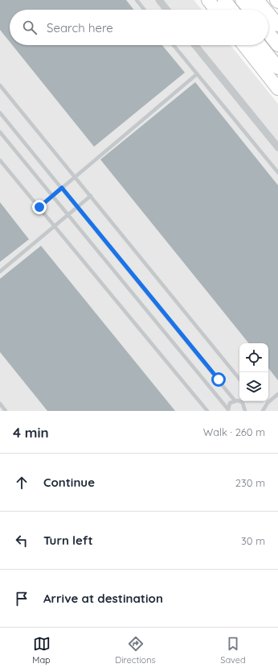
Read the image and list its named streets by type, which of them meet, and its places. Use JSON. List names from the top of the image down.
{
  "page": {
    "search": "Search here",
    "heading": ["4 min", "Walk · 260 m"],
    "list": [
      ["Continue", "230 m"],
      ["Turn left", "30 m"],
      "Arrive at destination"
    ],
    "nav": ["Map", "Directions", "Saved"]
  }
}
